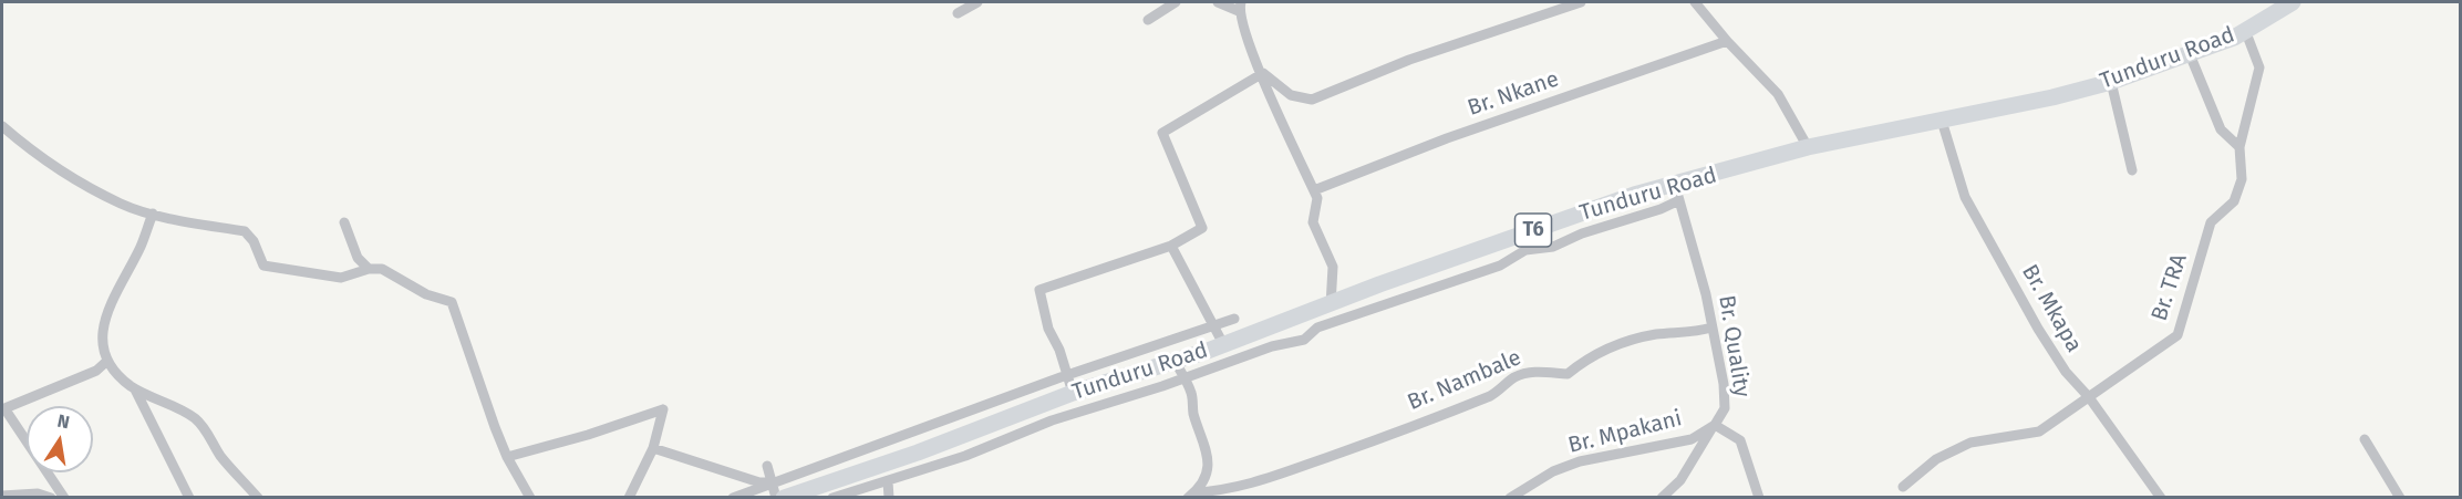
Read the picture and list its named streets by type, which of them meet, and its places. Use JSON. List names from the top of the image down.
{
  "streets": {
    "highway": ["Tunduru Road", "T6"],
    "street": [
      "Br. Nkane",
      "Br. TRA",
      "Br. Mkapa",
      "Br. Quality",
      "Br. Nambale",
      "Br. Mpakani"
    ]
  },
  "crossings": [
    ["Tunduru Road", "Br. TRA"],
    ["Tunduru Road", "Br. Mkapa"],
    ["Tunduru Road", "Br. Quality"],
    ["Br. TRA", "Br. Mkapa"],
    ["Br. Quality", "Br. Nambale"],
    ["Br. Quality", "Br. Mpakani"]
  ],
  "north": "top"
}
